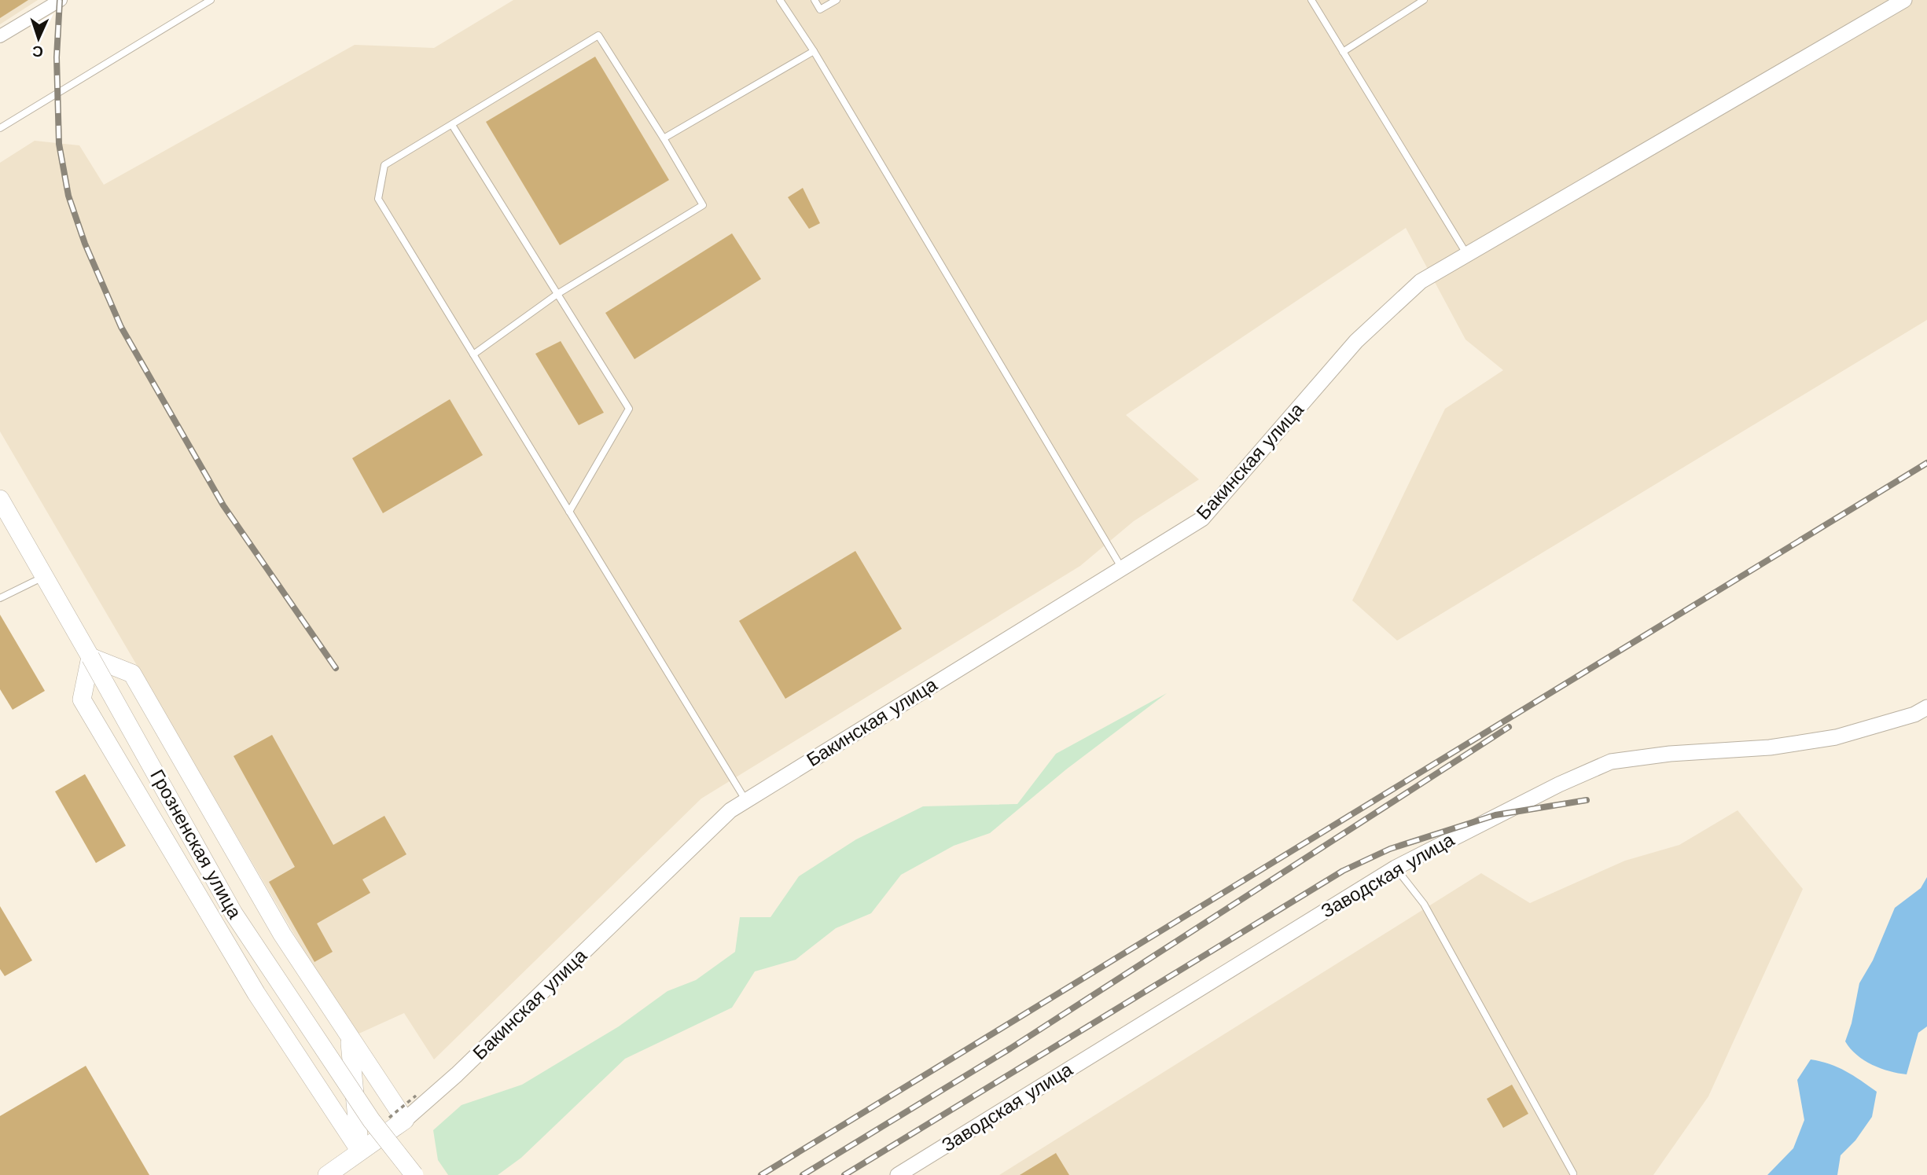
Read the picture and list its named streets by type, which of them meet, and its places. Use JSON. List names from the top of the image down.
{
  "streets": {
    "main road": ["Бакинская улица", "Грозненская улица"],
    "street": ["Заводская улица"]
  },
  "north": "bottom"
}
